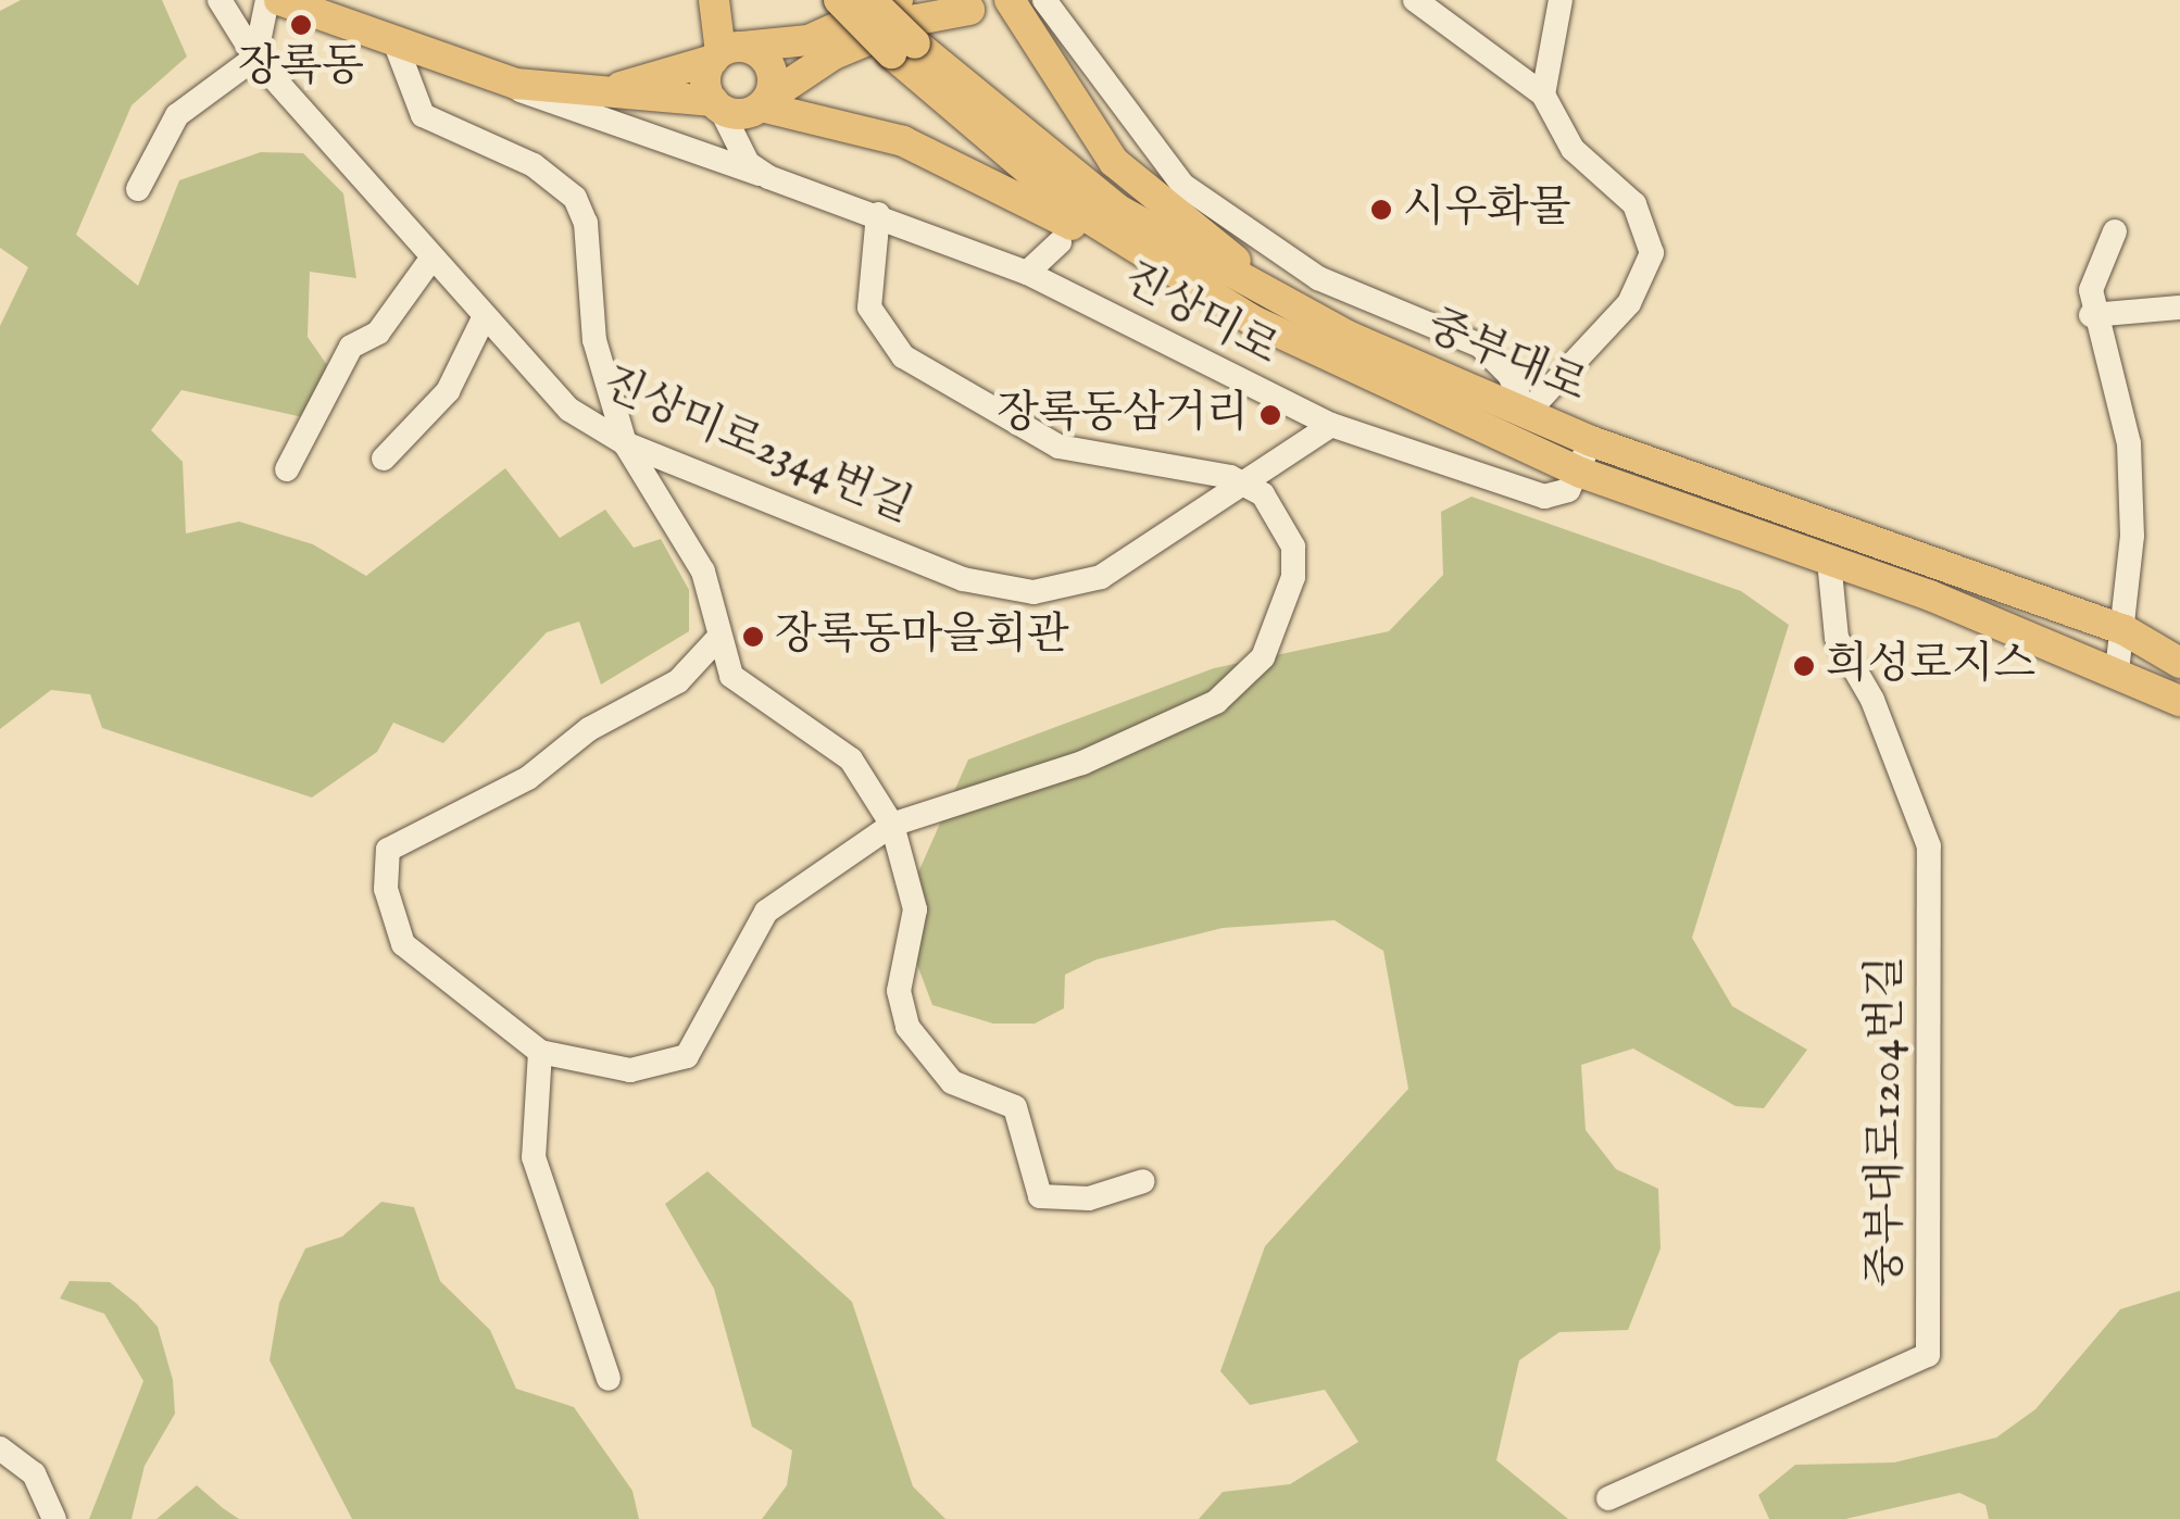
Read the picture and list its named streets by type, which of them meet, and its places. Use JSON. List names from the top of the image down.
{
  "streets": {
    "main road": ["중부대로"],
    "street": ["진상미로", "진상미로2344번길", "중부대로1204번길"]
  },
  "crossings": [
    ["진상미로", "중부대로"],
    ["진상미로", "진상미로2344번길"],
    ["중부대로", "중부대로1204번길"]
  ],
  "places": [
    "장록동",
    "시우화물",
    "장록동삼거리",
    "장록동마을회관",
    "희성로지스"
  ]
}
